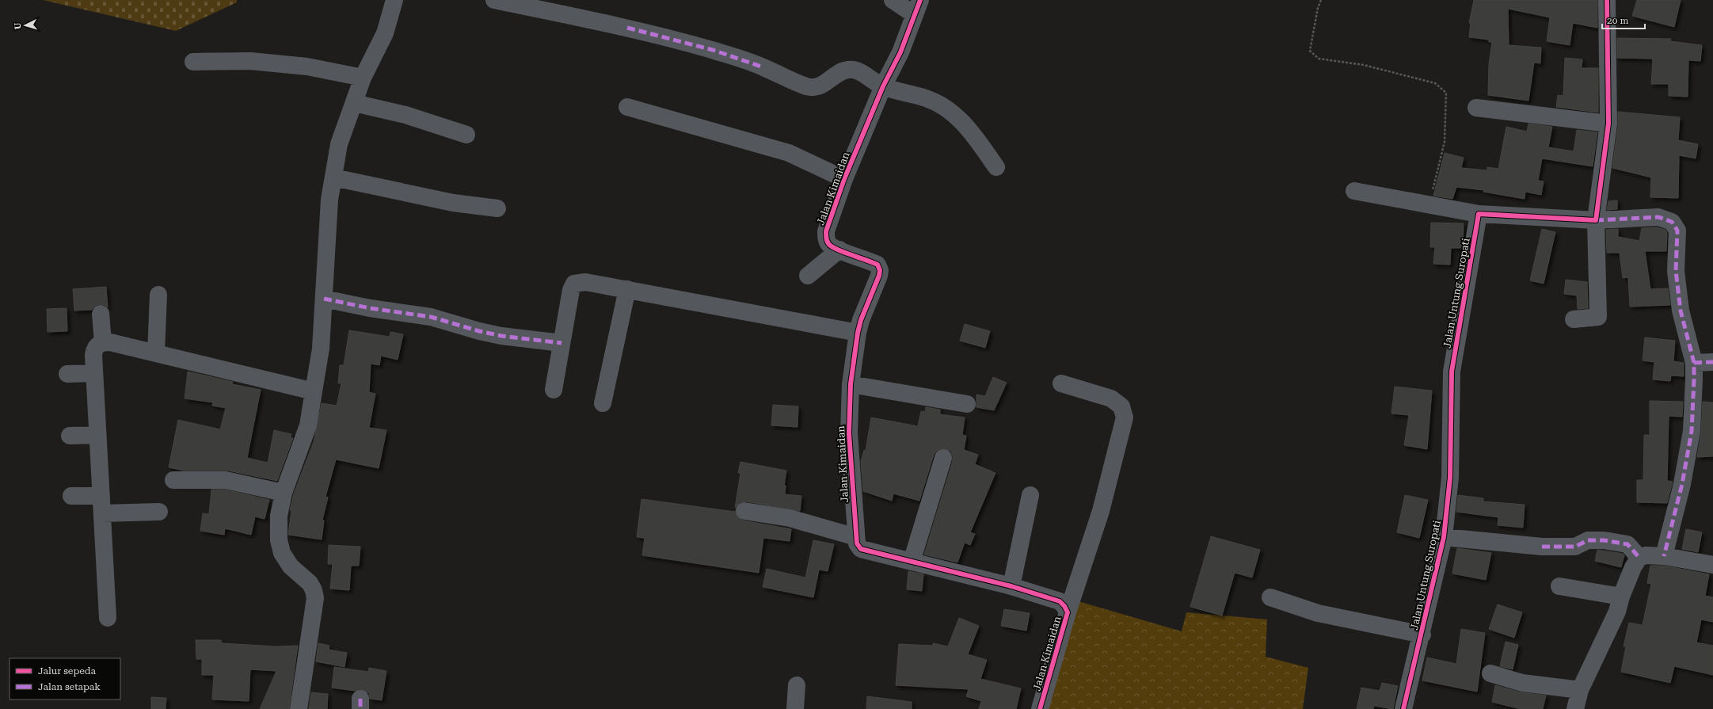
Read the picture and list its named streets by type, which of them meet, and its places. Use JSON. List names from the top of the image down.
{
  "streets": {
    "street": ["Jalan Kimaidan", "Jalan Untung Suropati"]
  },
  "legend": ["Jalur sepeda", "Jalan setapak"],
  "scale_bar": "20 m",
  "north": "left"
}
